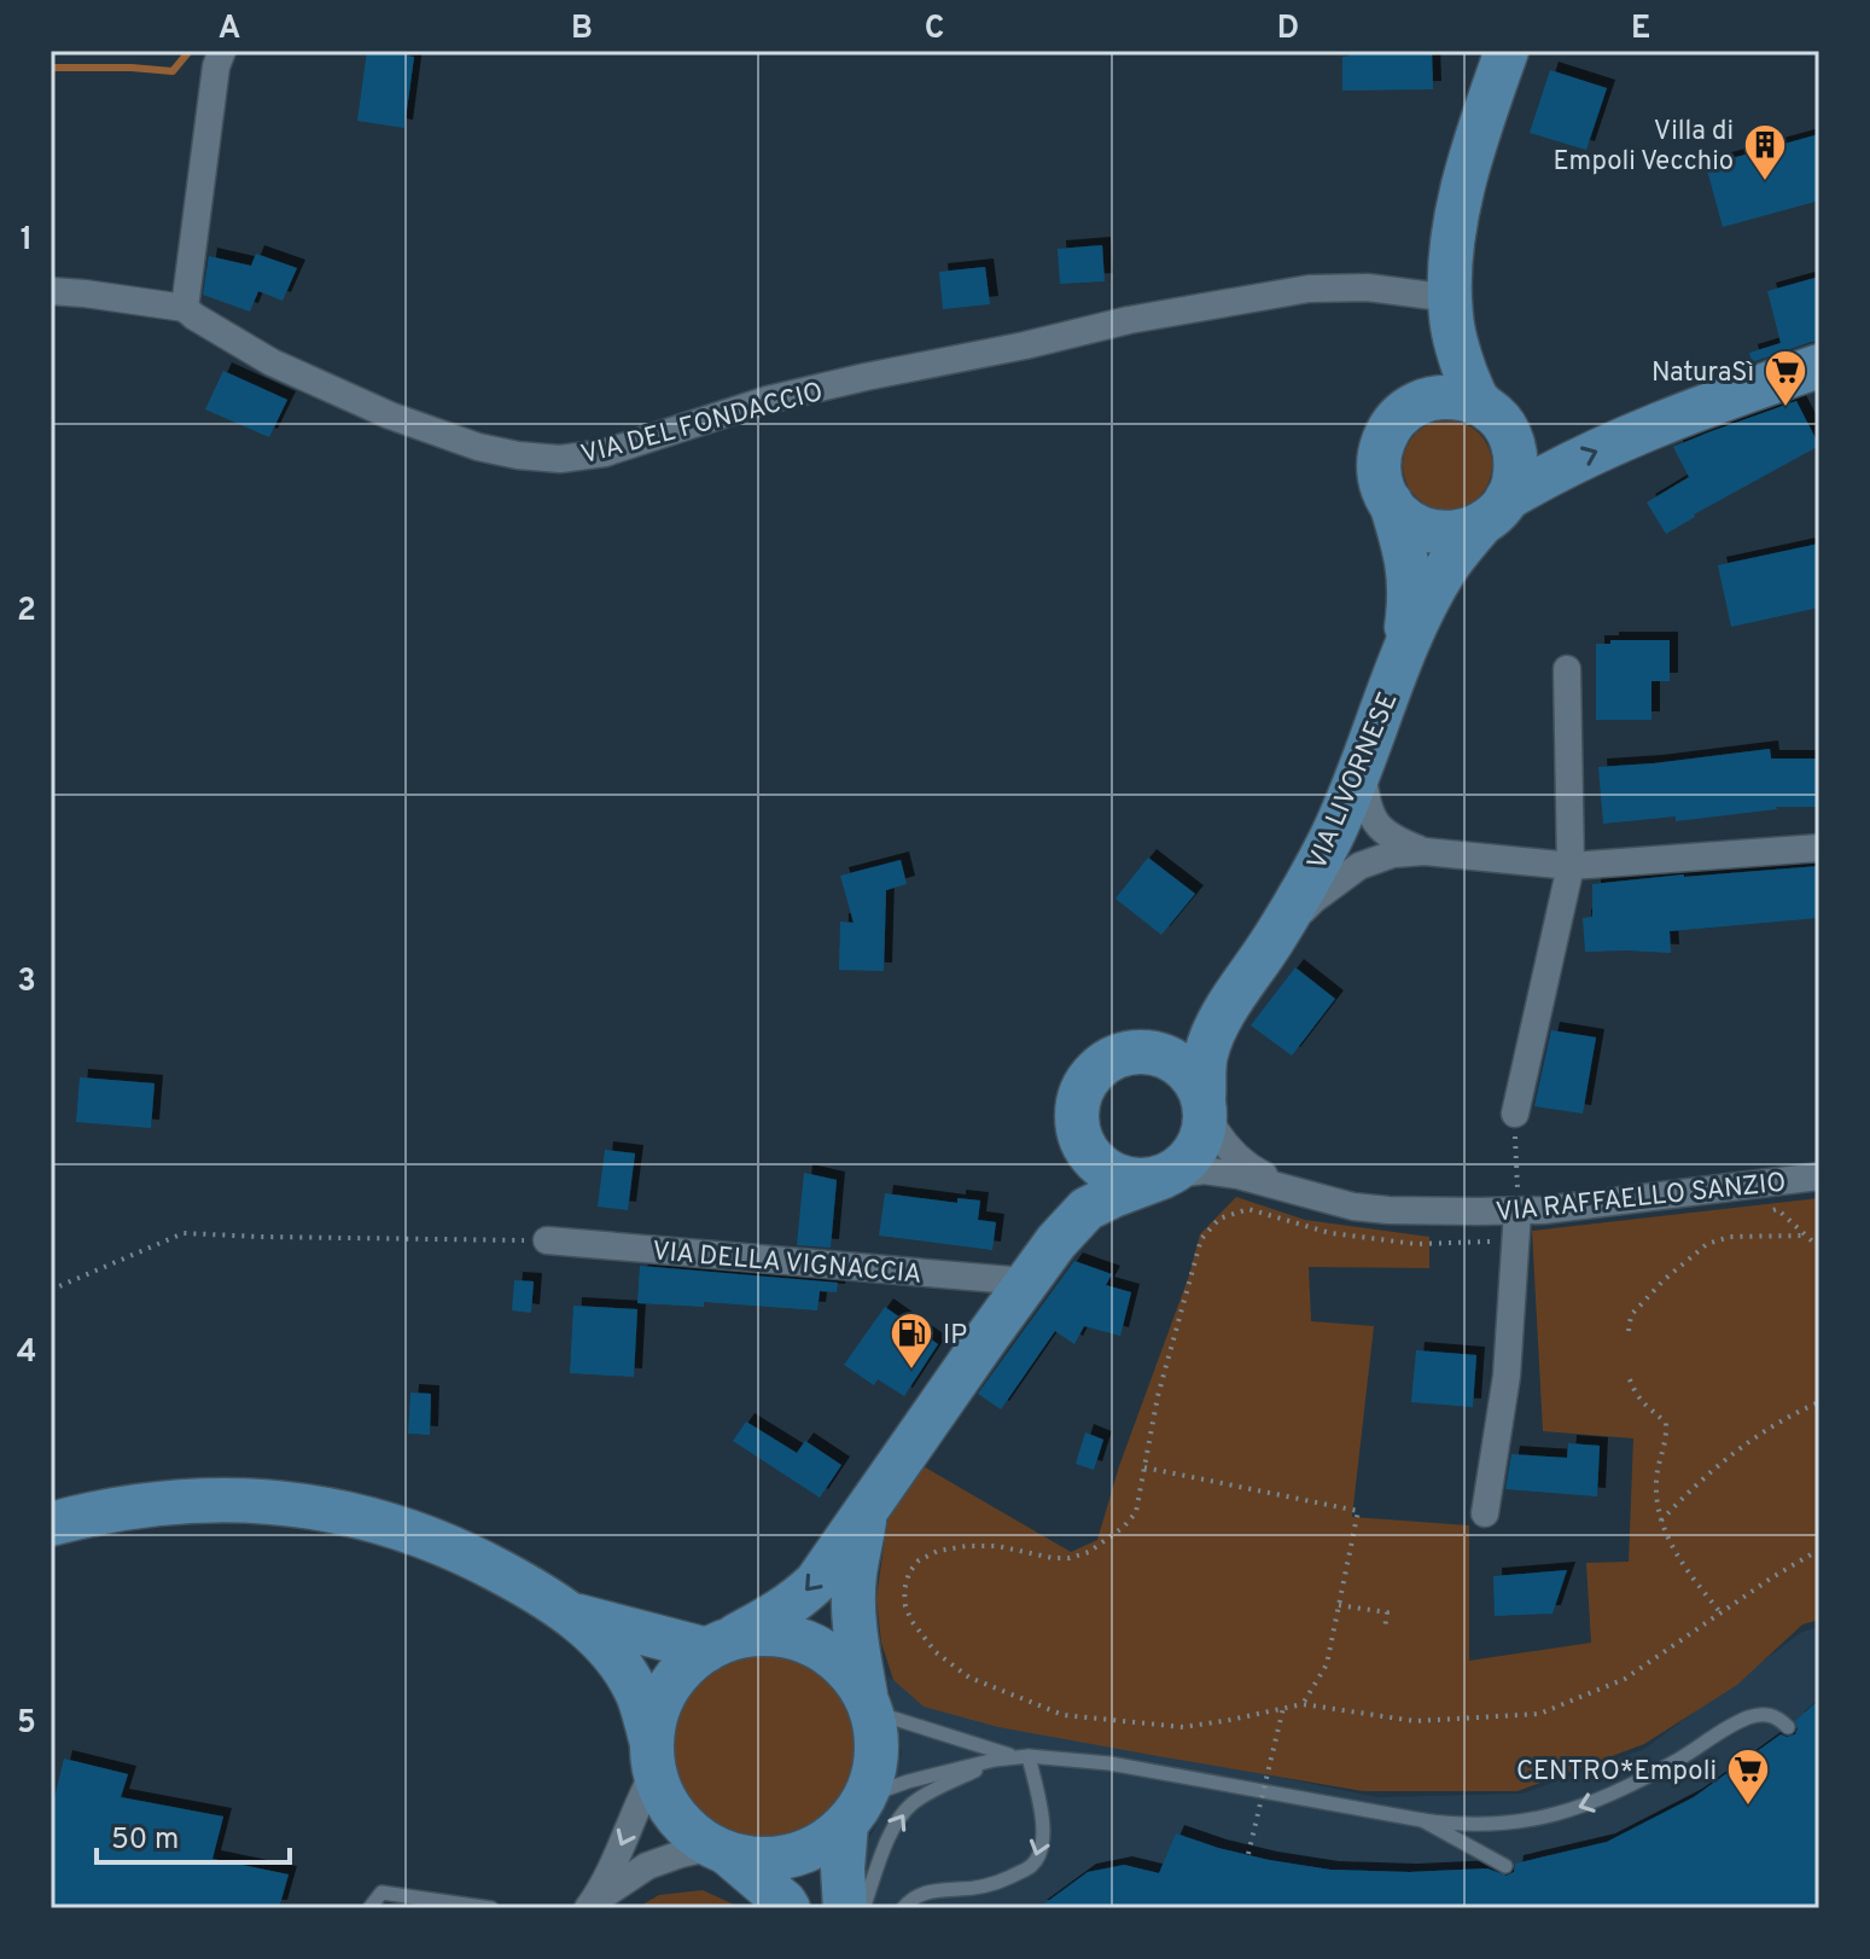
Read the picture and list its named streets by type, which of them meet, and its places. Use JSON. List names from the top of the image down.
{
  "streets": {
    "main road": ["VIA LIVORNESE"],
    "street": ["VIA DEL FONDACCIO", "VIA RAFFAELLO SANZIO", "VIA DELLA VIGNACCIA"]
  },
  "crossings": [
    ["VIA DEL FONDACCIO", "VIA LIVORNESE"],
    ["VIA LIVORNESE", "VIA RAFFAELLO SANZIO"],
    ["VIA LIVORNESE", "VIA DELLA VIGNACCIA"]
  ],
  "places": {
    "building": ["Villa di Empoli Vecchio"],
    "supermarket": ["NaturaSì", "CENTRO*Empoli"],
    "fuel station": ["IP"]
  },
  "scale_bar": "50 m",
  "grid": {
    "columns": [
      "A",
      "B",
      "C",
      "D",
      "E"
    ],
    "rows": [
      "1",
      "2",
      "3",
      "4",
      "5"
    ]
  }
}
